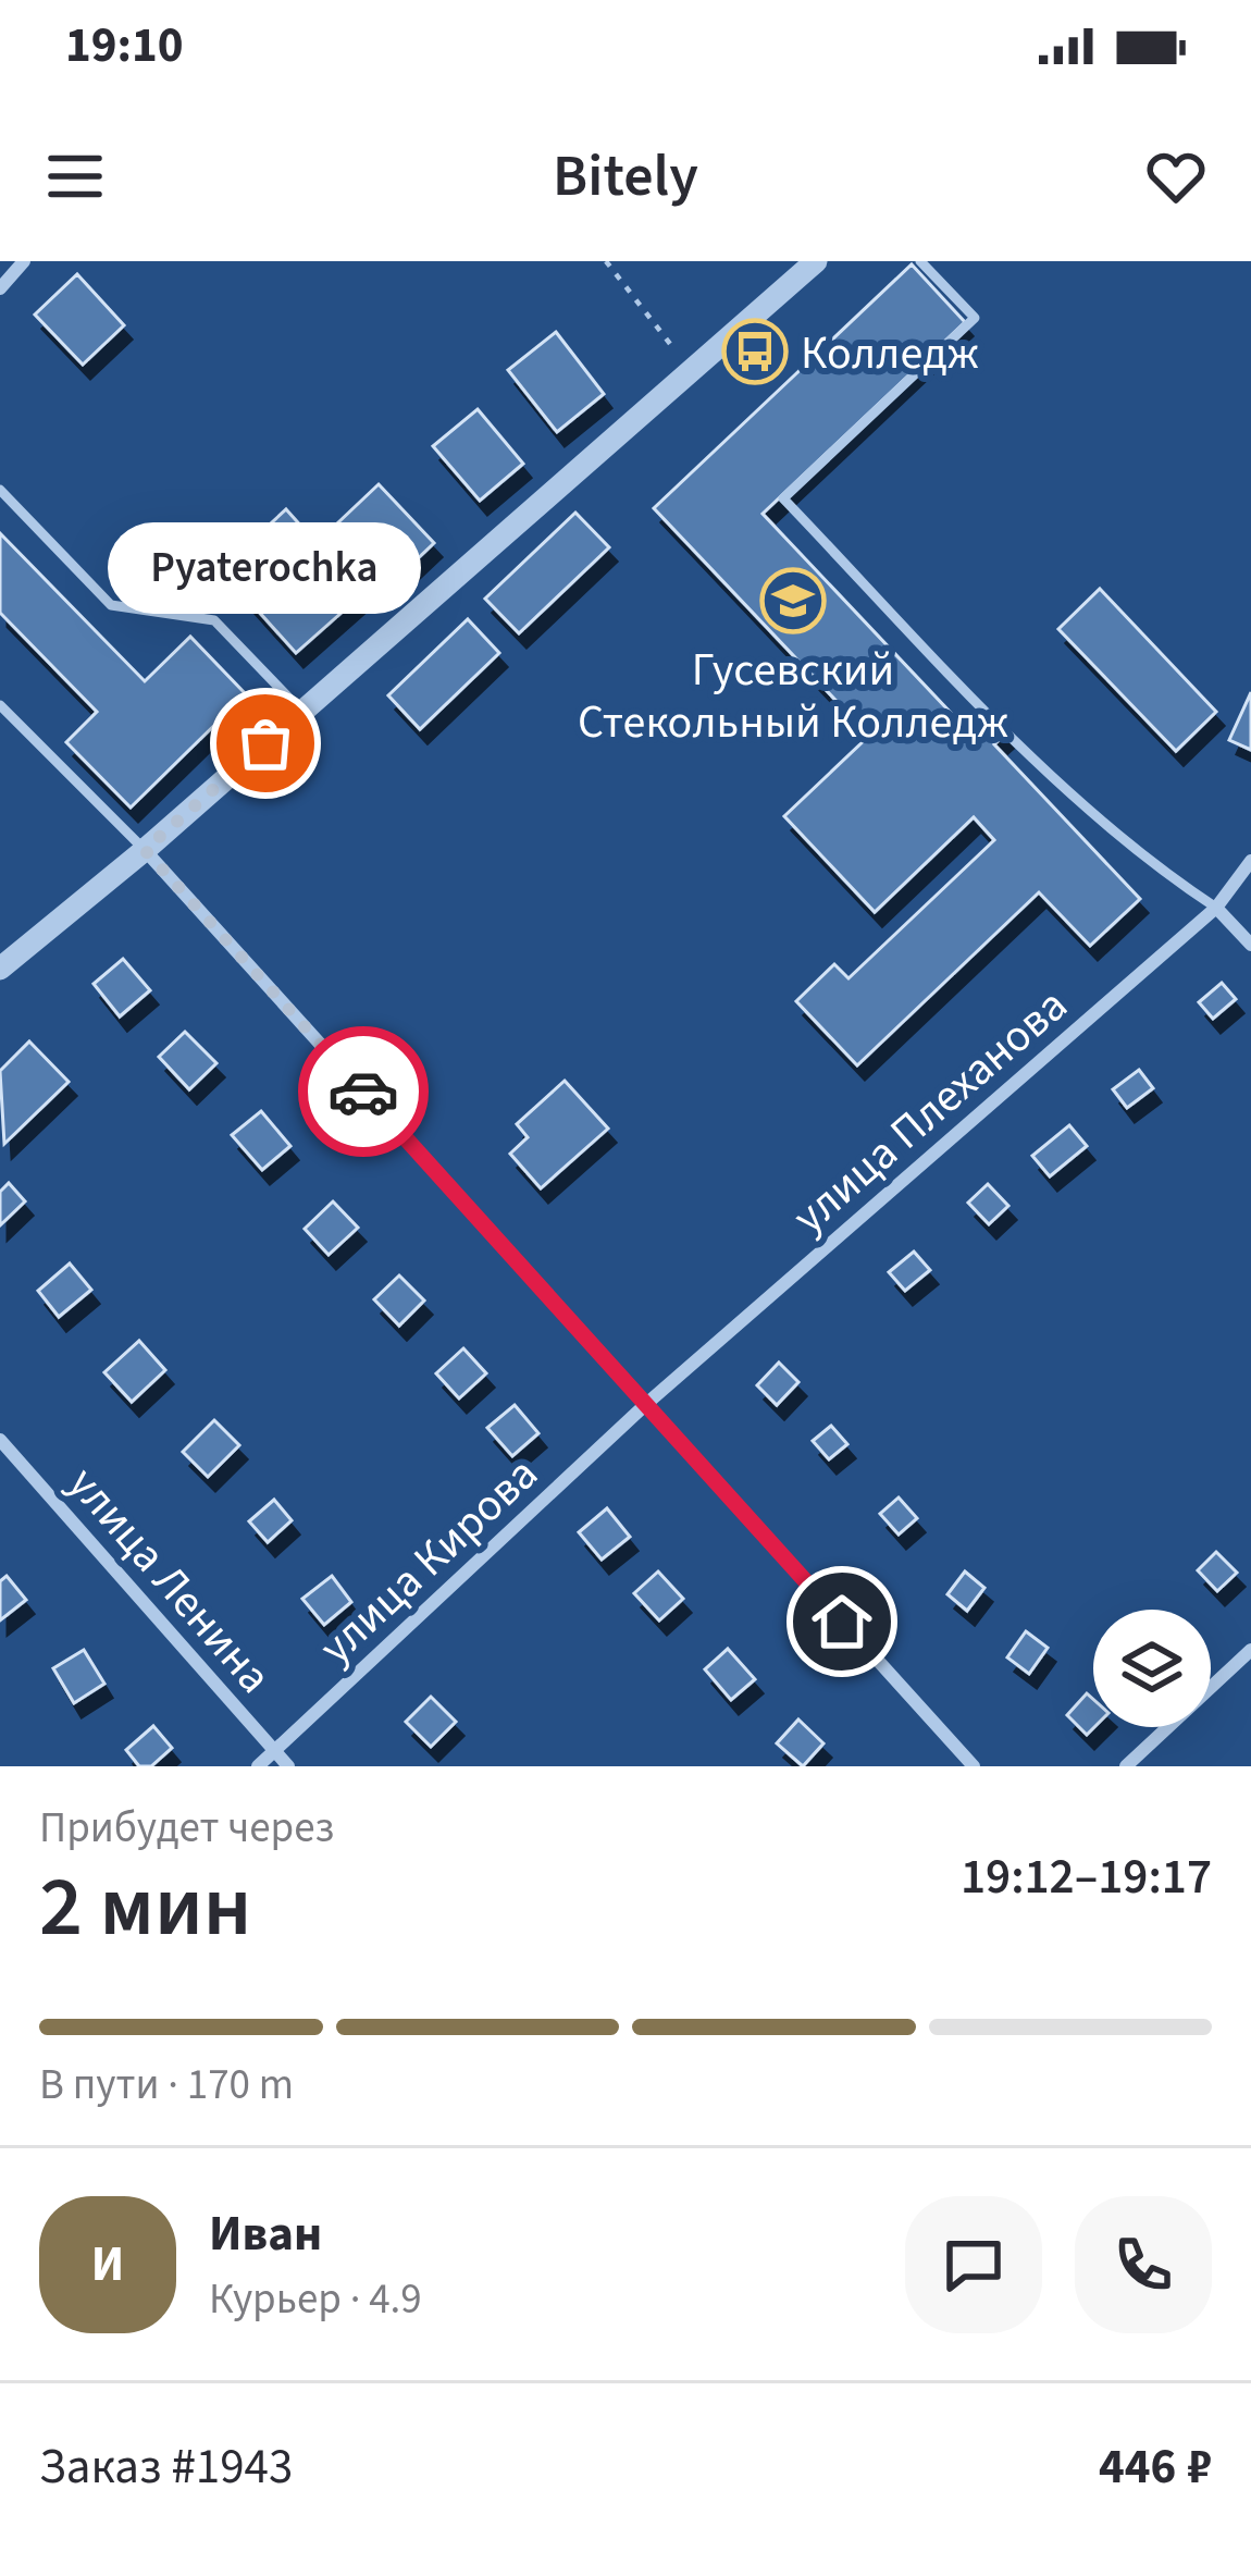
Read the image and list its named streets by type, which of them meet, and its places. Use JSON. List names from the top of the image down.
{
  "streets": {
    "street": ["улица Плеханова", "улица Кирова", "улица Ленина"]
  },
  "crossings": [
    ["улица Плеханова", "улица Кирова"],
    ["улица Кирова", "улица Ленина"]
  ],
  "places": {
    "bus stop": ["Колледж"],
    "school or university": ["Гусевский Стекольный Колледж"],
    "other": ["Pyaterochka"]
  },
  "page": {
    "status": "19:10",
    "header": "Bitely",
    "bubble": "Pyaterochka",
    "heading": ["2 мин", "Прибудет через", "19:12–19:17"],
    "panel": [
      "Иван",
      "Курьер · 4.9",
      "Заказ #1943",
      "446 ₽"
    ],
    "bar": "В пути · 170 m",
    "round": "И"
  }
}
